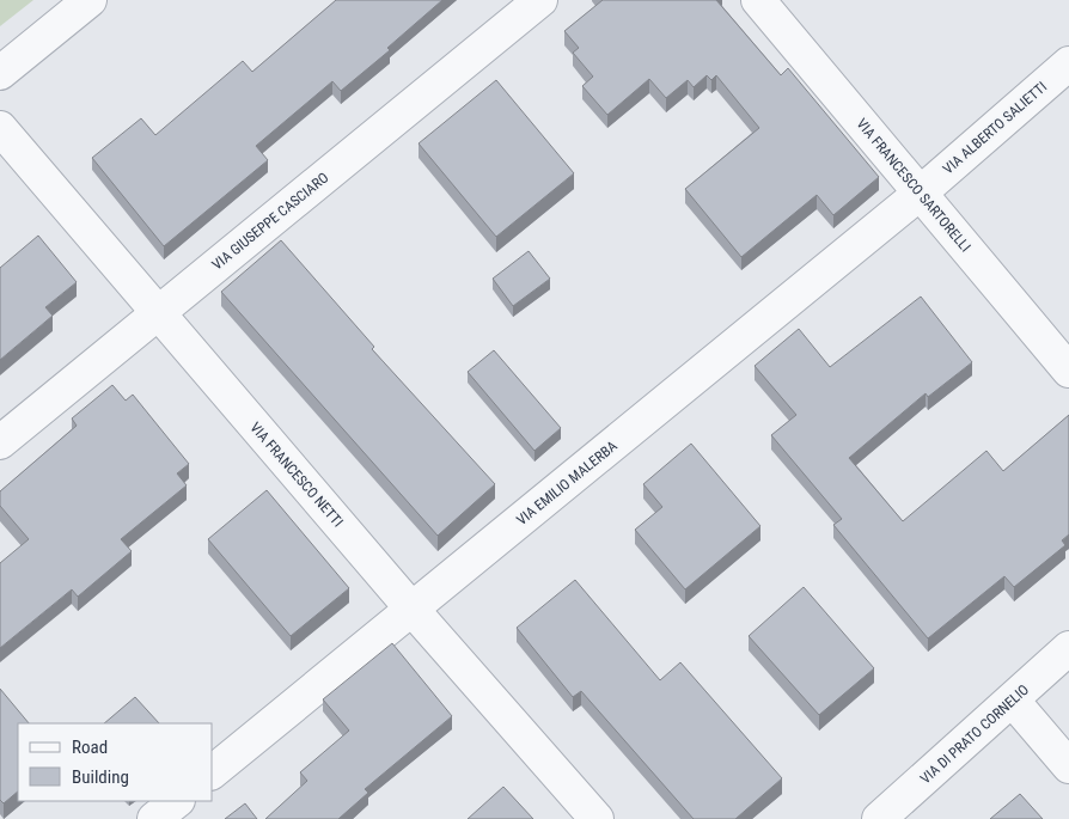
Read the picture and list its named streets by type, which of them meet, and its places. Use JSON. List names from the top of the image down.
{
  "streets": {
    "street": [
      "VIA ALBERTO SALIETTI",
      "VIA FRANCESCO SARTORELLI",
      "VIA GIUSEPPE CASCIARO",
      "VIA FRANCESCO NETTI",
      "VIA EMILIO MALERBA",
      "VIA DI PRATO CORNELIO"
    ]
  },
  "crossings": [
    ["VIA ALBERTO SALIETTI", "VIA FRANCESCO SARTORELLI"],
    ["VIA ALBERTO SALIETTI", "VIA EMILIO MALERBA"],
    ["VIA FRANCESCO SARTORELLI", "VIA EMILIO MALERBA"],
    ["VIA GIUSEPPE CASCIARO", "VIA FRANCESCO NETTI"],
    ["VIA FRANCESCO NETTI", "VIA EMILIO MALERBA"]
  ],
  "legend": ["Road", "Building"]
}
